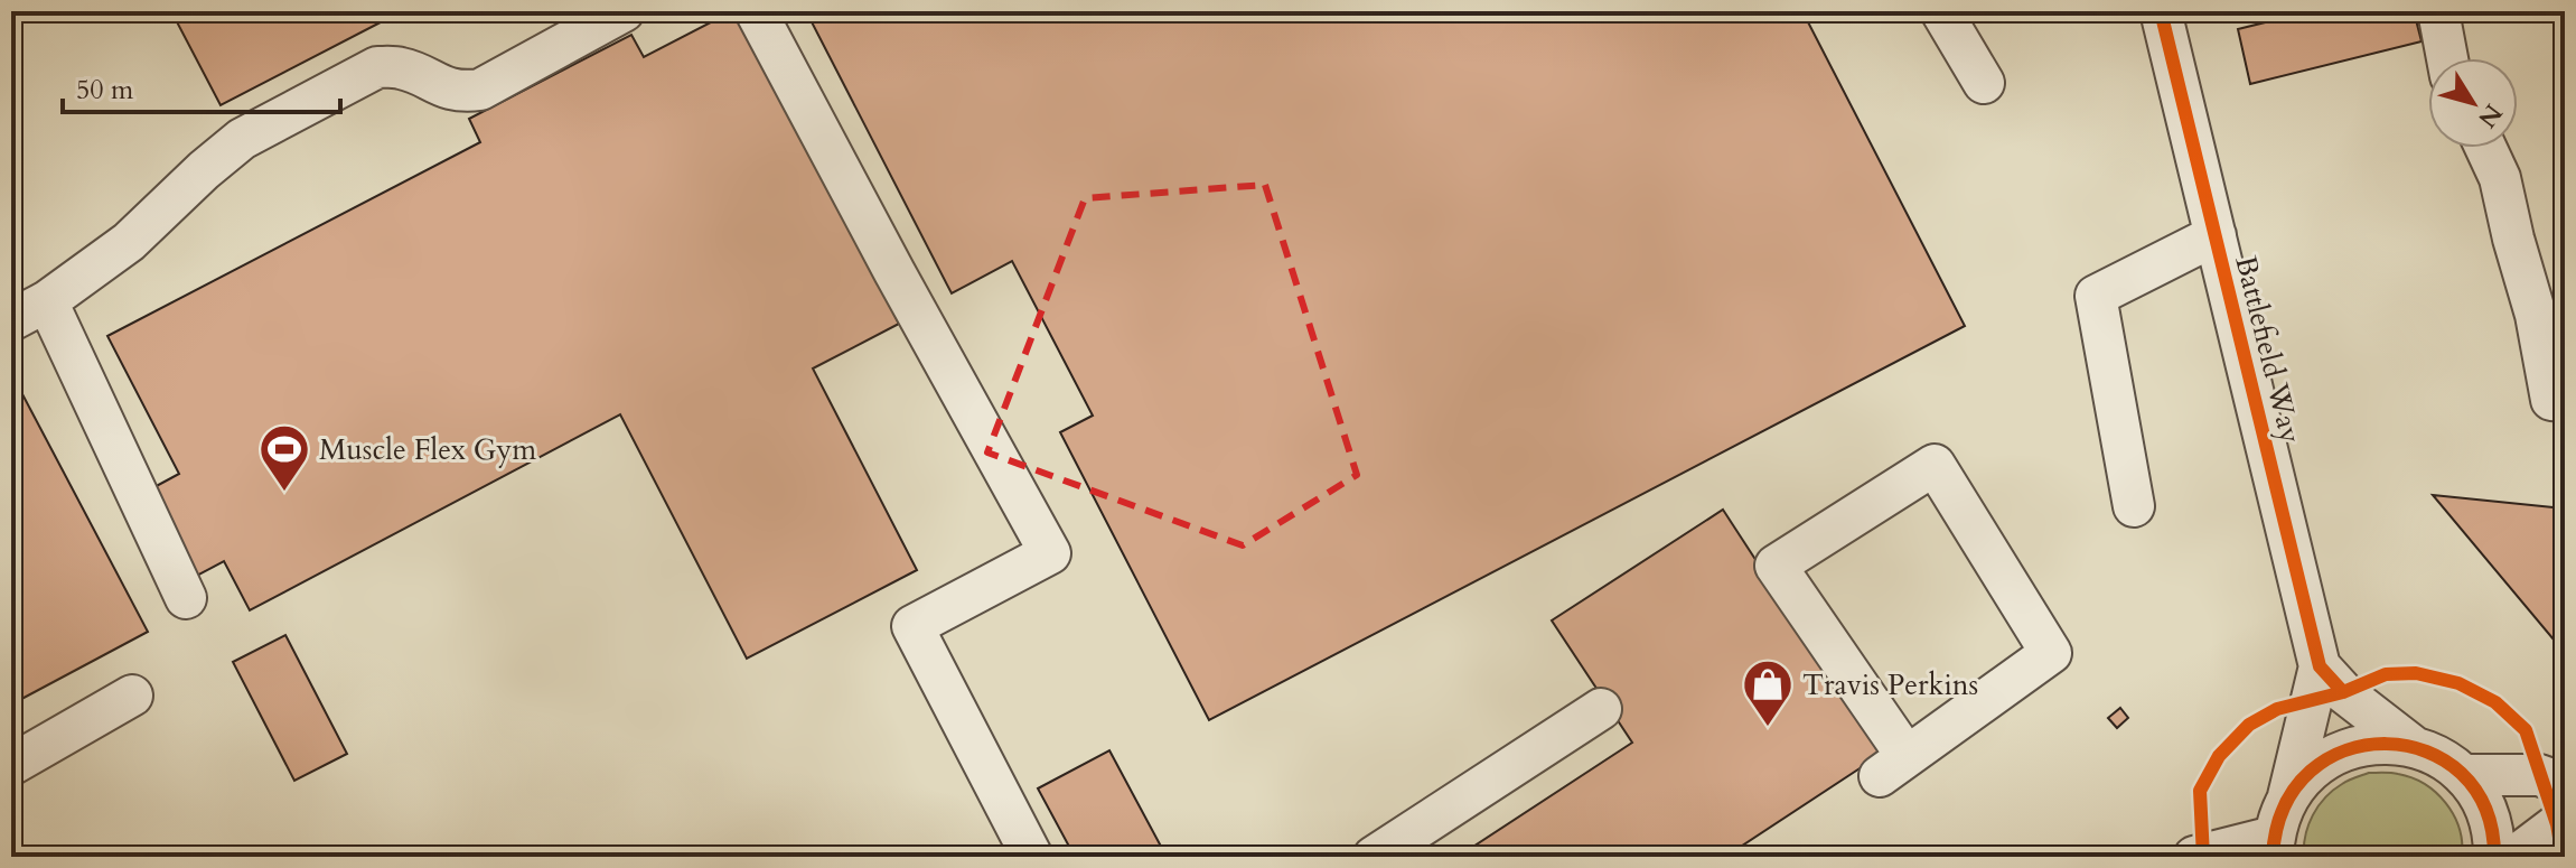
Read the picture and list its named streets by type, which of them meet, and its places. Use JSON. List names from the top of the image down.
{
  "streets": {
    "street": ["Battlefield Way"]
  },
  "places": {
    "sports": ["Muscle Flex Gym"],
    "shop": ["Travis Perkins"]
  },
  "scale_bar": "50 m",
  "north": "bottom right"
}
